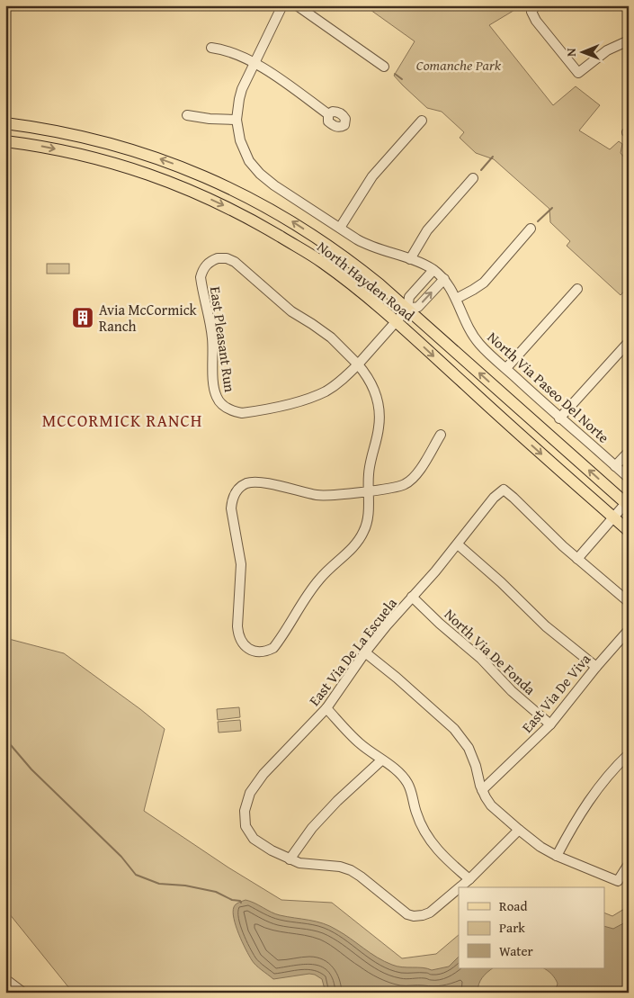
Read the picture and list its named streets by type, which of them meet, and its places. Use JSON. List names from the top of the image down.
{
  "streets": {
    "main road": ["North Hayden Road"],
    "street": [
      "East Pleasant Run",
      "North Via Paseo Del Norte",
      "East Via De La Escuela",
      "North Via De Fonda",
      "East Via De Viva"
    ]
  },
  "crossings": [
    ["North Hayden Road", "East Pleasant Run"],
    ["East Pleasant Run", "North Via Paseo Del Norte"],
    ["East Via De La Escuela", "North Via De Fonda"],
    ["North Via De Fonda", "East Via De Viva"]
  ],
  "districts": ["MCCORMICK RANCH"],
  "parks": ["Comanche Park"],
  "places": {
    "building": ["Avia McCormick Ranch"]
  },
  "legend": ["Road", "Park", "Water"],
  "north": "left"
}
